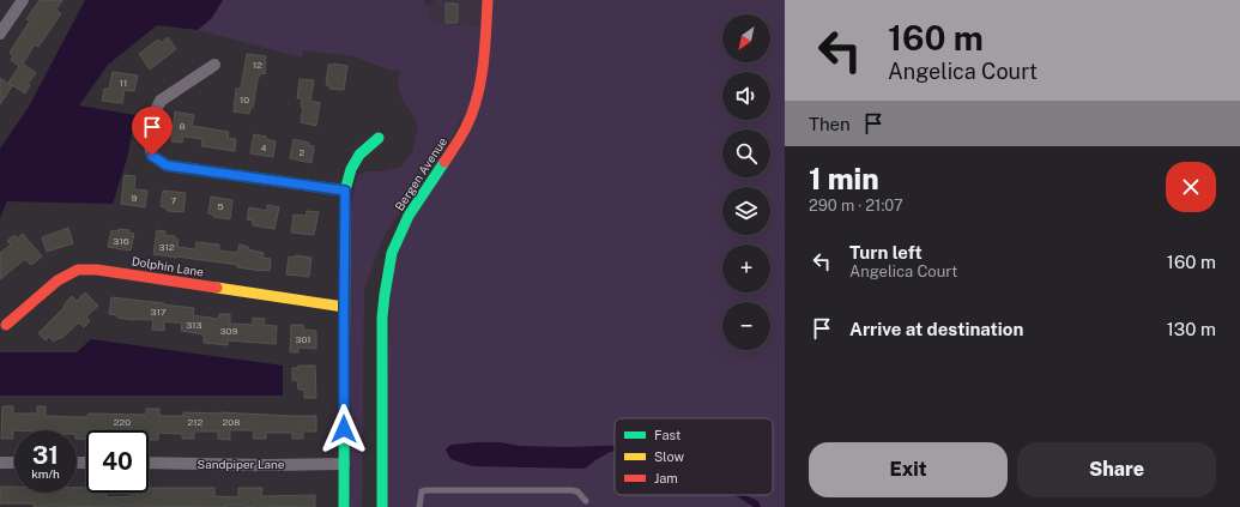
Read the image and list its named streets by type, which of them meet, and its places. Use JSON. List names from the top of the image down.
{
  "streets": {
    "street": ["Bergen Avenue", "Dolphin Lane", "Sandpiper Lane"]
  },
  "house_numbers": [
    "12",
    "11",
    "10",
    "8",
    "4",
    "2",
    "9",
    "7",
    "5",
    "316",
    "312",
    "317",
    "313",
    "309",
    "301",
    "220",
    "212",
    "208"
  ],
  "legend": ["Fast", "Slow", "Jam"],
  "north": "bottom left",
  "page": {
    "turn": ["160 m", "Angelica Court"],
    "map_buttons": ["+", "−"],
    "then": "Then",
    "heading": ["1 min", "290 m · 21:07"],
    "list": [
      {
        "name": "Turn left",
        "note": "Angelica Court",
        "value": "160 m"
      },
      {
        "name": "Arrive at destination",
        "value": "130 m"
      }
    ],
    "speed": "31 km/h",
    "limit": "40",
    "buttons": ["Exit", "Share"]
  }
}
